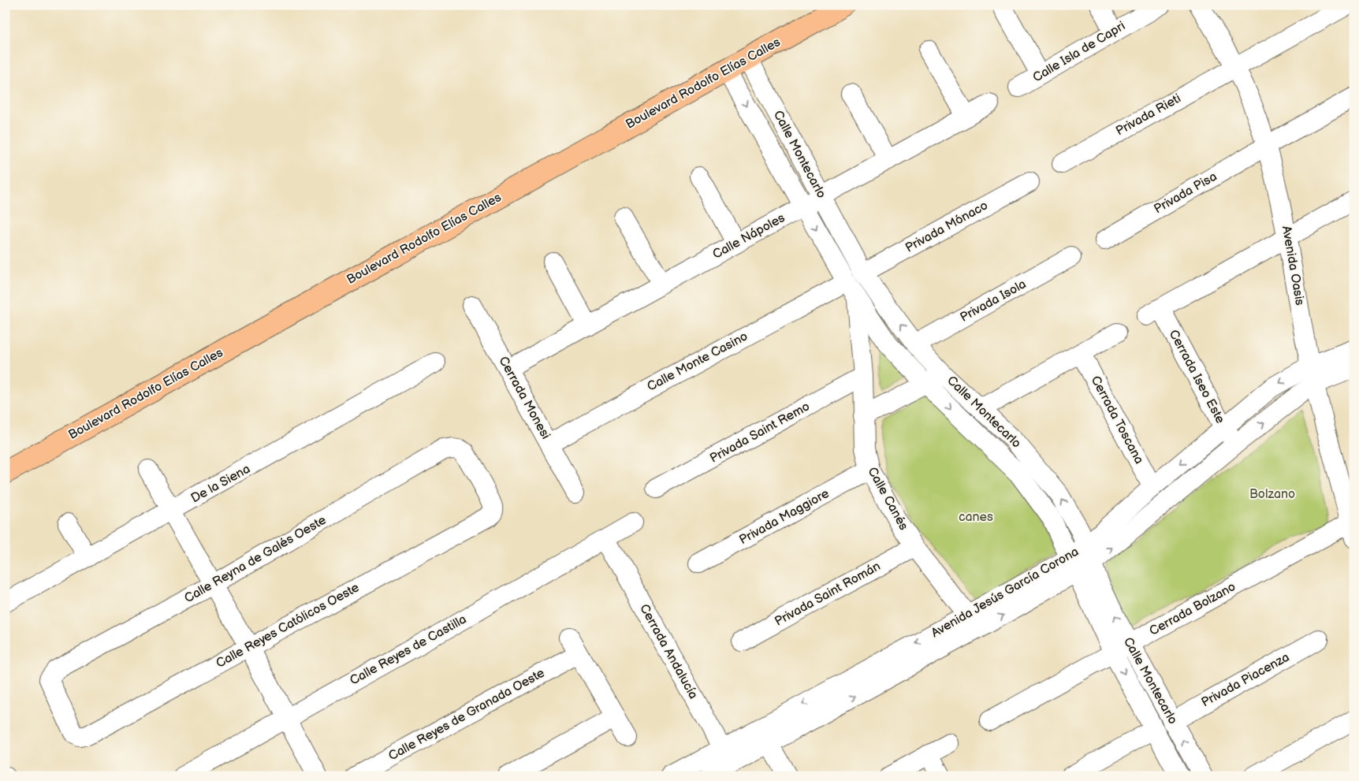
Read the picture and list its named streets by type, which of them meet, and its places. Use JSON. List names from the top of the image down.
{
  "streets": {
    "main road": ["Boulevard Rodolfo Elías Calles"],
    "street": [
      "Calle Isla de Capri",
      "Privada Rieti",
      "Calle Montecarlo",
      "Privada Pisa",
      "Privada Mónaco",
      "Calle Nápoles",
      "Avenida Oasis",
      "Privada Isola",
      "Calle Monte Casino",
      "Cerrada Iseo Este",
      "Cerrada Monesi",
      "Cerrada Toscana",
      "Privada Saint Remo",
      "De la Siena",
      "Calle Canés",
      "Privada Maggiore",
      "Calle Reyna de Galés Oeste",
      "Avenida Jesús García Corona",
      "Privada Saint Román",
      "Cerrada Bolzano",
      "Calle Reyes Católicos Oeste",
      "Calle Reyes de Castilla",
      "Cerrada Andalucía",
      "Privada Piacenza",
      "Calle Reyes de Granada Oeste"
    ]
  },
  "crossings": [
    ["Boulevard Rodolfo Elías Calles", "Calle Montecarlo"],
    ["Privada Rieti", "Avenida Oasis"],
    ["Calle Montecarlo", "Privada Mónaco"],
    ["Calle Montecarlo", "Calle Nápoles"],
    ["Calle Montecarlo", "Privada Isola"],
    ["Calle Montecarlo", "Calle Monte Casino"],
    ["Calle Montecarlo", "Calle Canés"],
    ["Calle Montecarlo", "Avenida Jesús García Corona"],
    ["Calle Montecarlo", "Cerrada Bolzano"],
    ["Calle Montecarlo", "Privada Piacenza"],
    ["Privada Pisa", "Avenida Oasis"],
    ["Calle Nápoles", "Cerrada Monesi"],
    ["Avenida Oasis", "Cerrada Iseo Este"],
    ["Avenida Oasis", "Avenida Jesús García Corona"],
    ["Avenida Oasis", "Cerrada Bolzano"],
    ["Calle Monte Casino", "Cerrada Monesi"],
    ["Cerrada Iseo Este", "Avenida Jesús García Corona"],
    ["Cerrada Toscana", "Avenida Jesús García Corona"],
    ["Privada Saint Remo", "Calle Canés"],
    ["Calle Canés", "Privada Maggiore"],
    ["Calle Canés", "Avenida Jesús García Corona"],
    ["Calle Canés", "Privada Saint Román"],
    ["Calle Reyna de Galés Oeste", "Calle Reyes Católicos Oeste"],
    ["Avenida Jesús García Corona", "Cerrada Andalucía"],
    ["Calle Reyes de Castilla", "Cerrada Andalucía"]
  ],
  "parks": ["Bolzano", "canes"]
}
